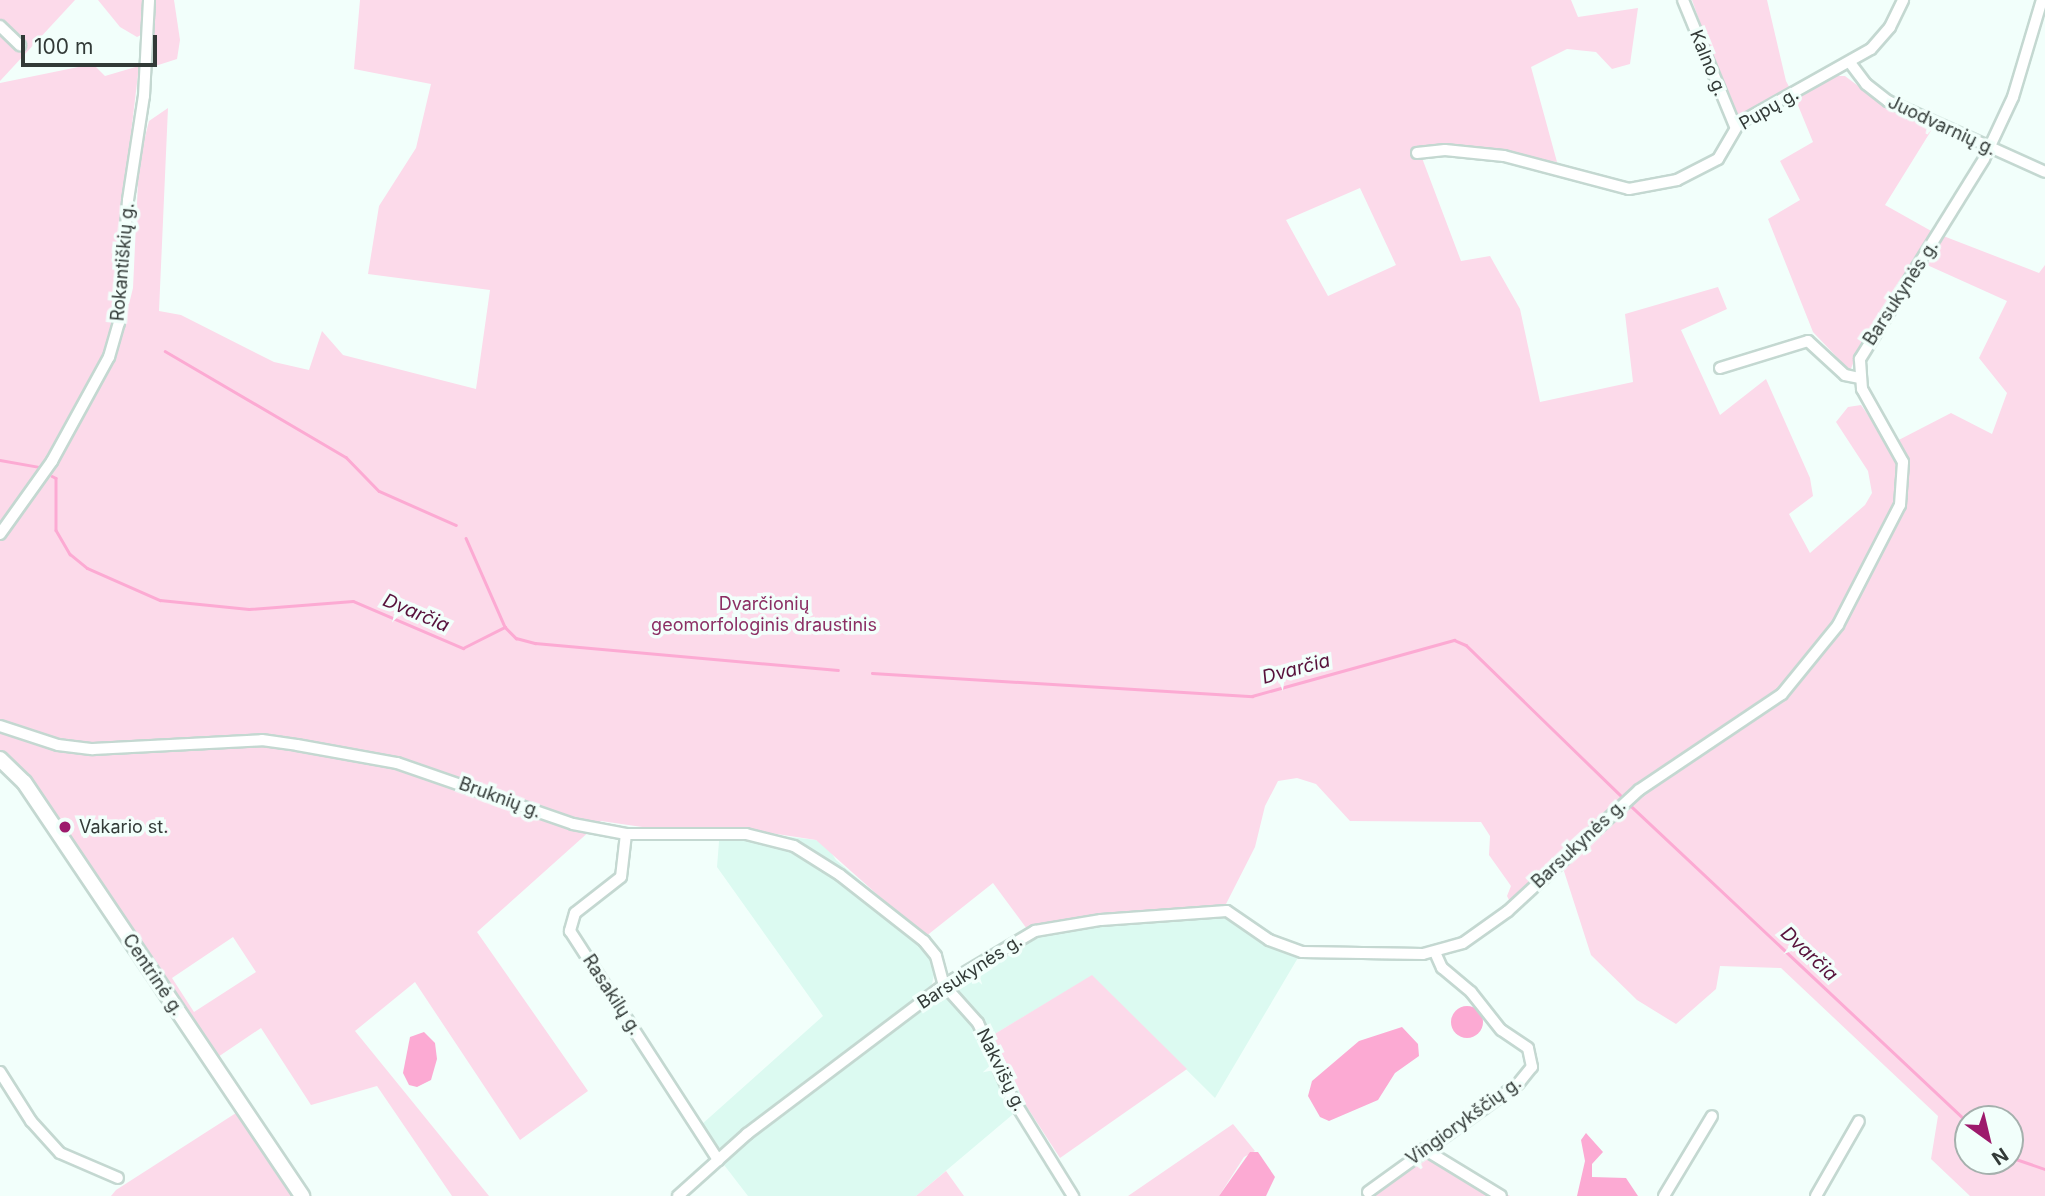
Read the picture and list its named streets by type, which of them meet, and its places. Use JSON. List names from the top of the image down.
{
  "streets": {
    "main road": ["Centrinė g."],
    "street": [
      "Kalno g.",
      "Pupų g.",
      "Juodvarnių g.",
      "Rokantiškių g.",
      "Barsukynės g.",
      "Bruknių g.",
      "Rasakilų g.",
      "Nakvišų g.",
      "Vingiorykščių g."
    ]
  },
  "crossings": [
    ["Kalno g.", "Pupų g."],
    ["Pupų g.", "Juodvarnių g."],
    ["Juodvarnių g.", "Barsukynės g."],
    ["Barsukynės g.", "Bruknių g."],
    ["Barsukynės g.", "Rasakilų g."],
    ["Barsukynės g.", "Nakvišų g."],
    ["Barsukynės g.", "Vingiorykščių g."],
    ["Bruknių g.", "Rasakilų g."],
    ["Bruknių g.", "Nakvišų g."]
  ],
  "water": ["Dvarčia"],
  "parks": ["Dvarčionių geomorfologinis draustinis"],
  "places": ["Vakario st."],
  "scale_bar": "100 m",
  "north": "bottom right"
}
